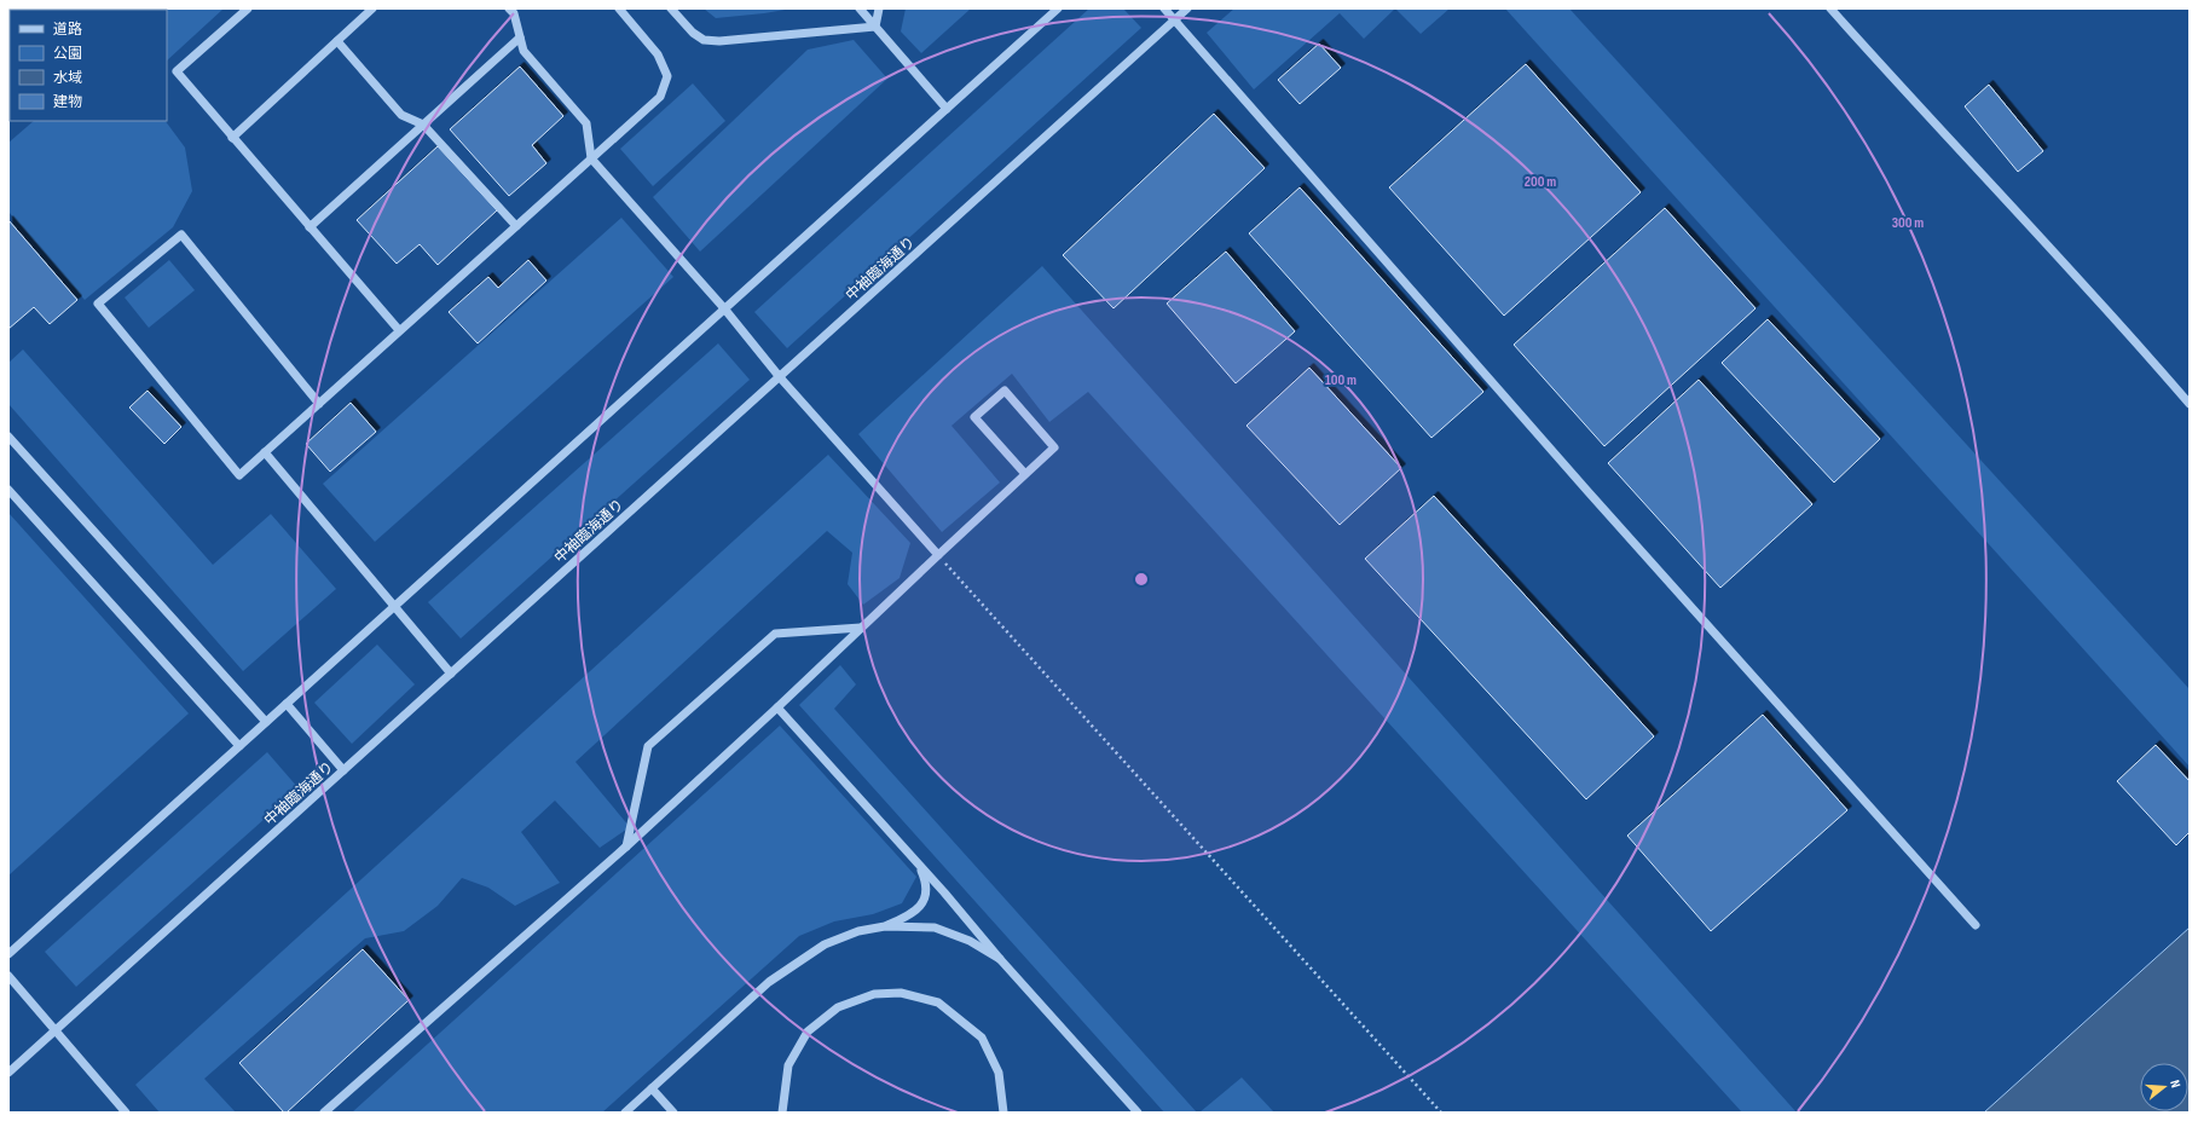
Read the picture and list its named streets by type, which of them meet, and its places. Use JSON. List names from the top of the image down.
{
  "streets": {
    "street": ["中袖臨海通り"]
  },
  "legend": [
    "道路",
    "公園",
    "水域",
    "建物"
  ],
  "north": "right",
  "rings": ["200 m", "300 m", "100 m"]
}
